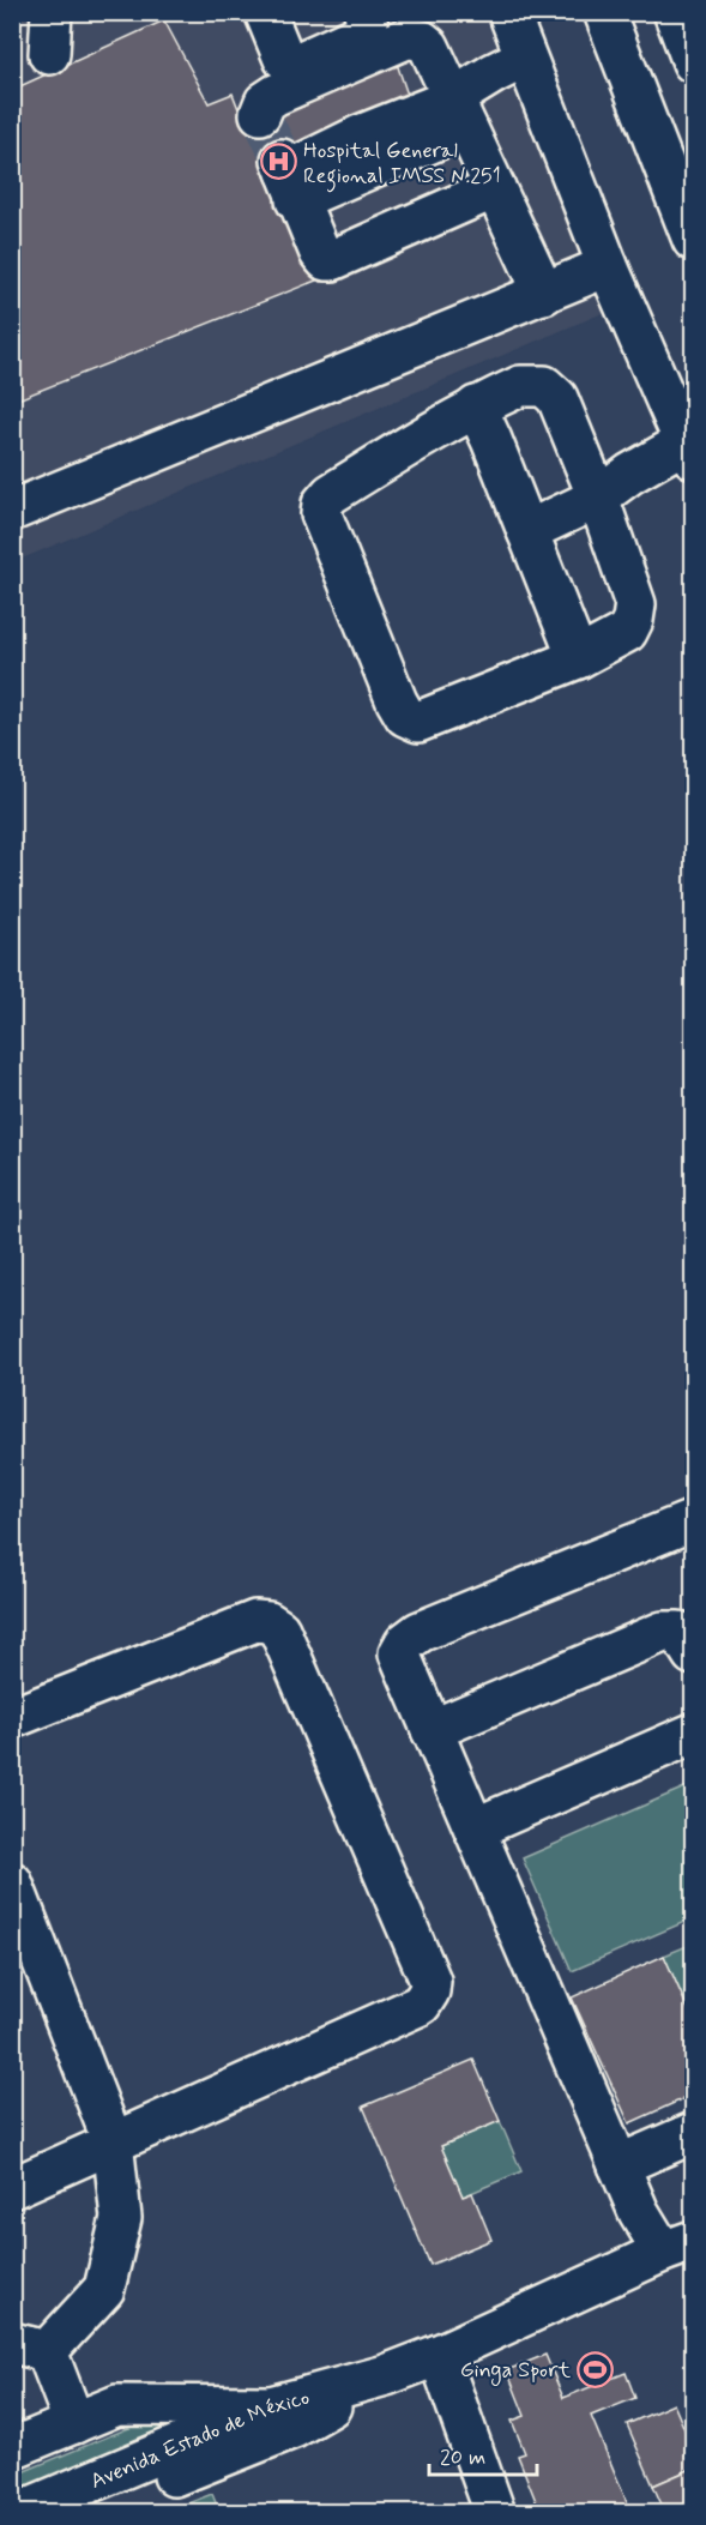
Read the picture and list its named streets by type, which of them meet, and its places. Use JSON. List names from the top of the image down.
{
  "streets": {
    "main road": ["Avenida Estado de México"]
  },
  "places": {
    "hospital": ["Hospital General Regional IMSS N.251"],
    "sports": ["Ginga Sport"]
  },
  "scale_bar": "20 m"
}
